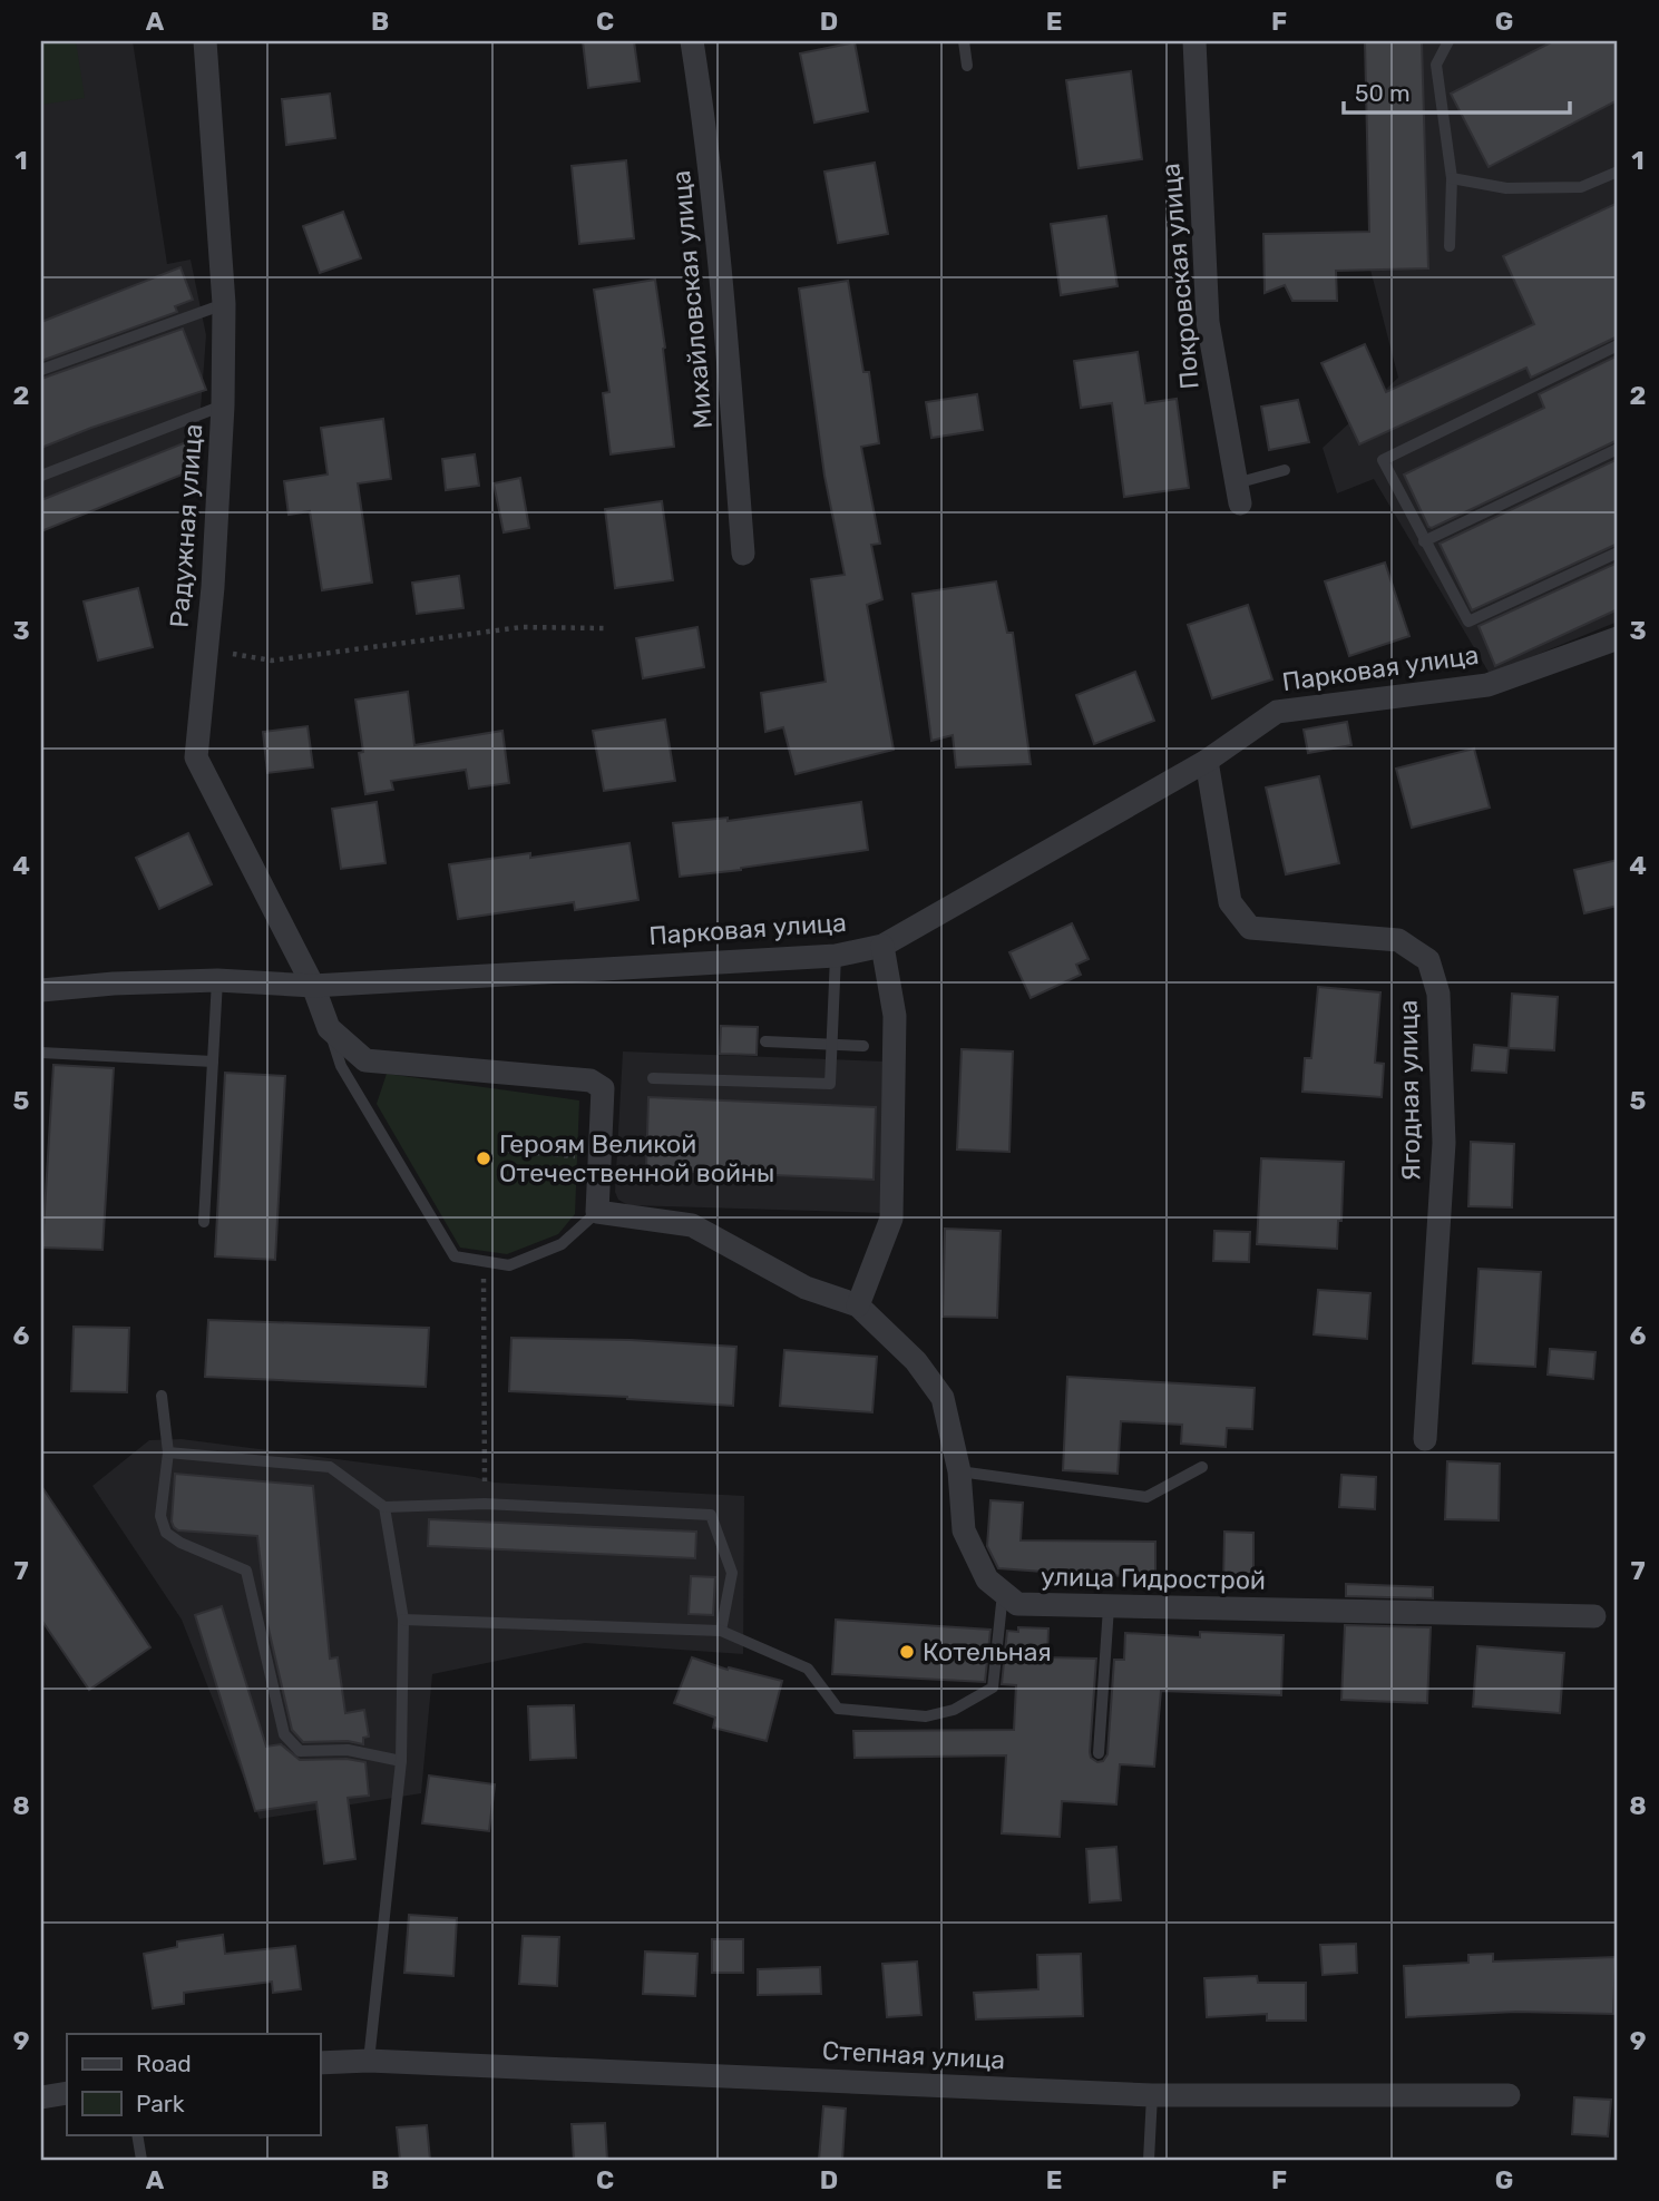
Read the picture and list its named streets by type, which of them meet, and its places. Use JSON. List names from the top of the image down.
{
  "streets": {
    "street": [
      "Покровская улица",
      "Михайловская улица",
      "Радужная улица",
      "Парковая улица",
      "Ягодная улица",
      "улица Гидрострой",
      "Степная улица"
    ]
  },
  "crossings": [
    ["Радужная улица", "Парковая улица"],
    ["Парковая улица", "Ягодная улица"]
  ],
  "places": ["Героям Великой Отечественной войны", "Котельная"],
  "legend": ["Road", "Park"],
  "scale_bar": "50 m",
  "grid": {
    "columns": [
      "A",
      "B",
      "C",
      "D",
      "E",
      "F",
      "G"
    ],
    "rows": [
      "1",
      "2",
      "3",
      "4",
      "5",
      "6",
      "7",
      "8",
      "9"
    ]
  }
}
